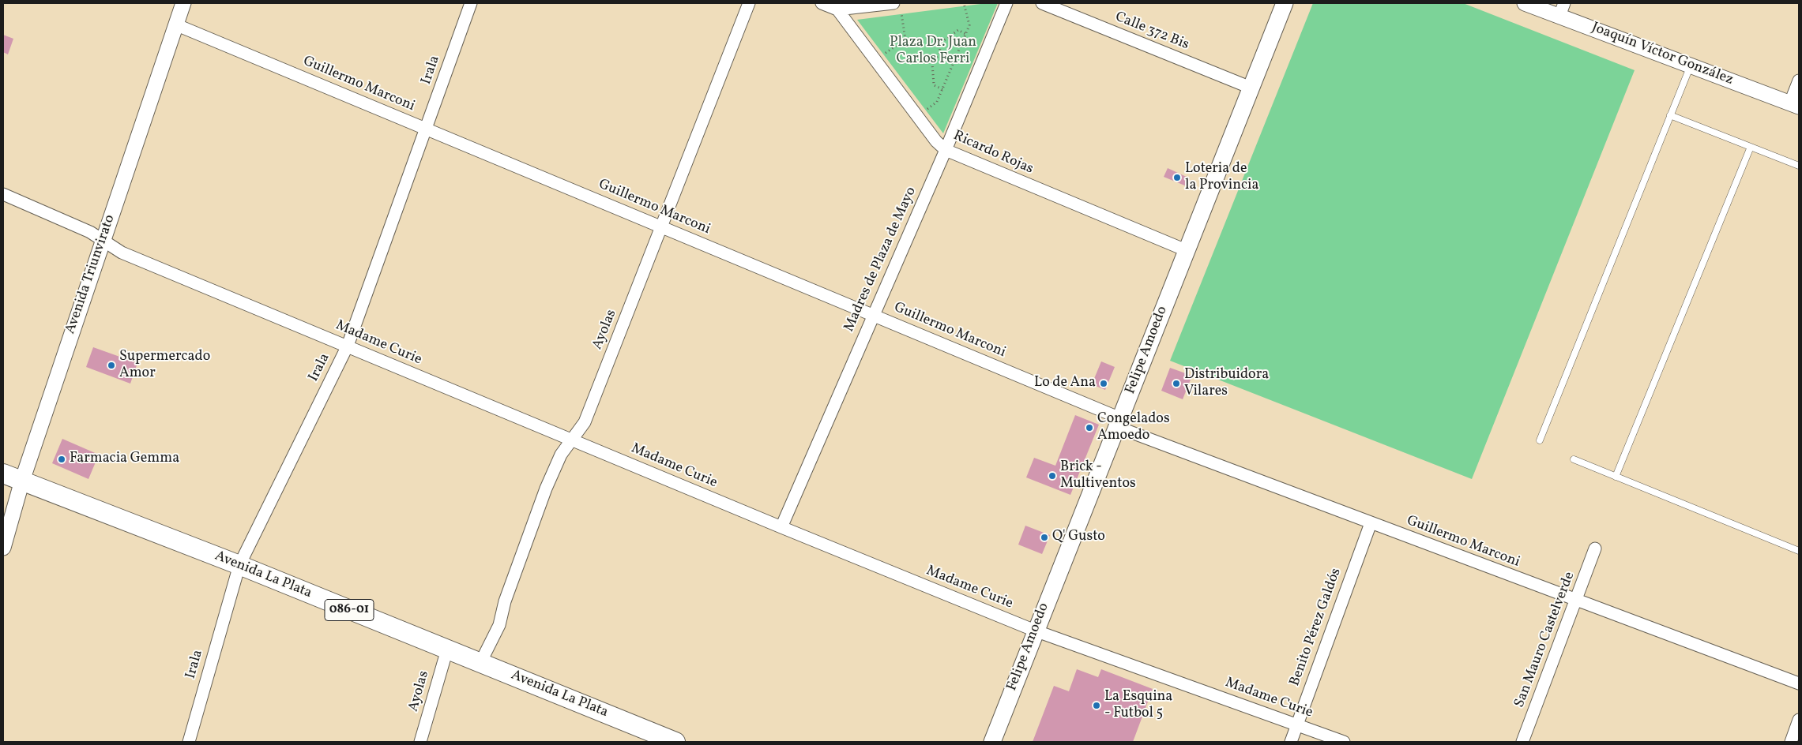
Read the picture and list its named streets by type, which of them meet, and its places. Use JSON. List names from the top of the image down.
{
  "streets": {
    "main road": ["Felipe Amoedo", "Avenida La Plata", "086-01"],
    "street": [
      "Calle 372 Bis",
      "Joaquín Víctor González",
      "Irala",
      "Guillermo Marconi",
      "Ricardo Rojas",
      "Madres de Plaza de Mayo",
      "Avenida Triunvirato",
      "Ayolas",
      "Madame Curie",
      "Benito Pérez Galdós",
      "San Mauro Castelverde"
    ]
  },
  "crossings": [
    ["Calle 372 Bis", "Felipe Amoedo"],
    ["Irala", "Guillermo Marconi"],
    ["Irala", "Madame Curie"],
    ["Irala", "Avenida La Plata"],
    ["Guillermo Marconi", "Madres de Plaza de Mayo"],
    ["Guillermo Marconi", "Avenida Triunvirato"],
    ["Guillermo Marconi", "Ayolas"],
    ["Guillermo Marconi", "Felipe Amoedo"],
    ["Guillermo Marconi", "Benito Pérez Galdós"],
    ["Guillermo Marconi", "San Mauro Castelverde"],
    ["Ricardo Rojas", "Madres de Plaza de Mayo"],
    ["Ricardo Rojas", "Felipe Amoedo"],
    ["Madres de Plaza de Mayo", "Madame Curie"],
    ["Avenida Triunvirato", "Madame Curie"],
    ["Avenida Triunvirato", "Avenida La Plata"],
    ["Ayolas", "Madame Curie"],
    ["Ayolas", "Avenida La Plata"],
    ["Madame Curie", "Felipe Amoedo"],
    ["Madame Curie", "Benito Pérez Galdós"]
  ],
  "parks": ["Plaza Dr. Juan Carlos Ferri"],
  "places": [
    "Loteria de la Provincia",
    "Supermercado Amor",
    "Lo de Ana",
    "Distribuidora Vilares",
    "Congelados Amoedo",
    "Farmacia Gemma",
    "Brick - Multiventos",
    "Q' Gusto",
    "La Esquina - Futbol 5"
  ]
}
